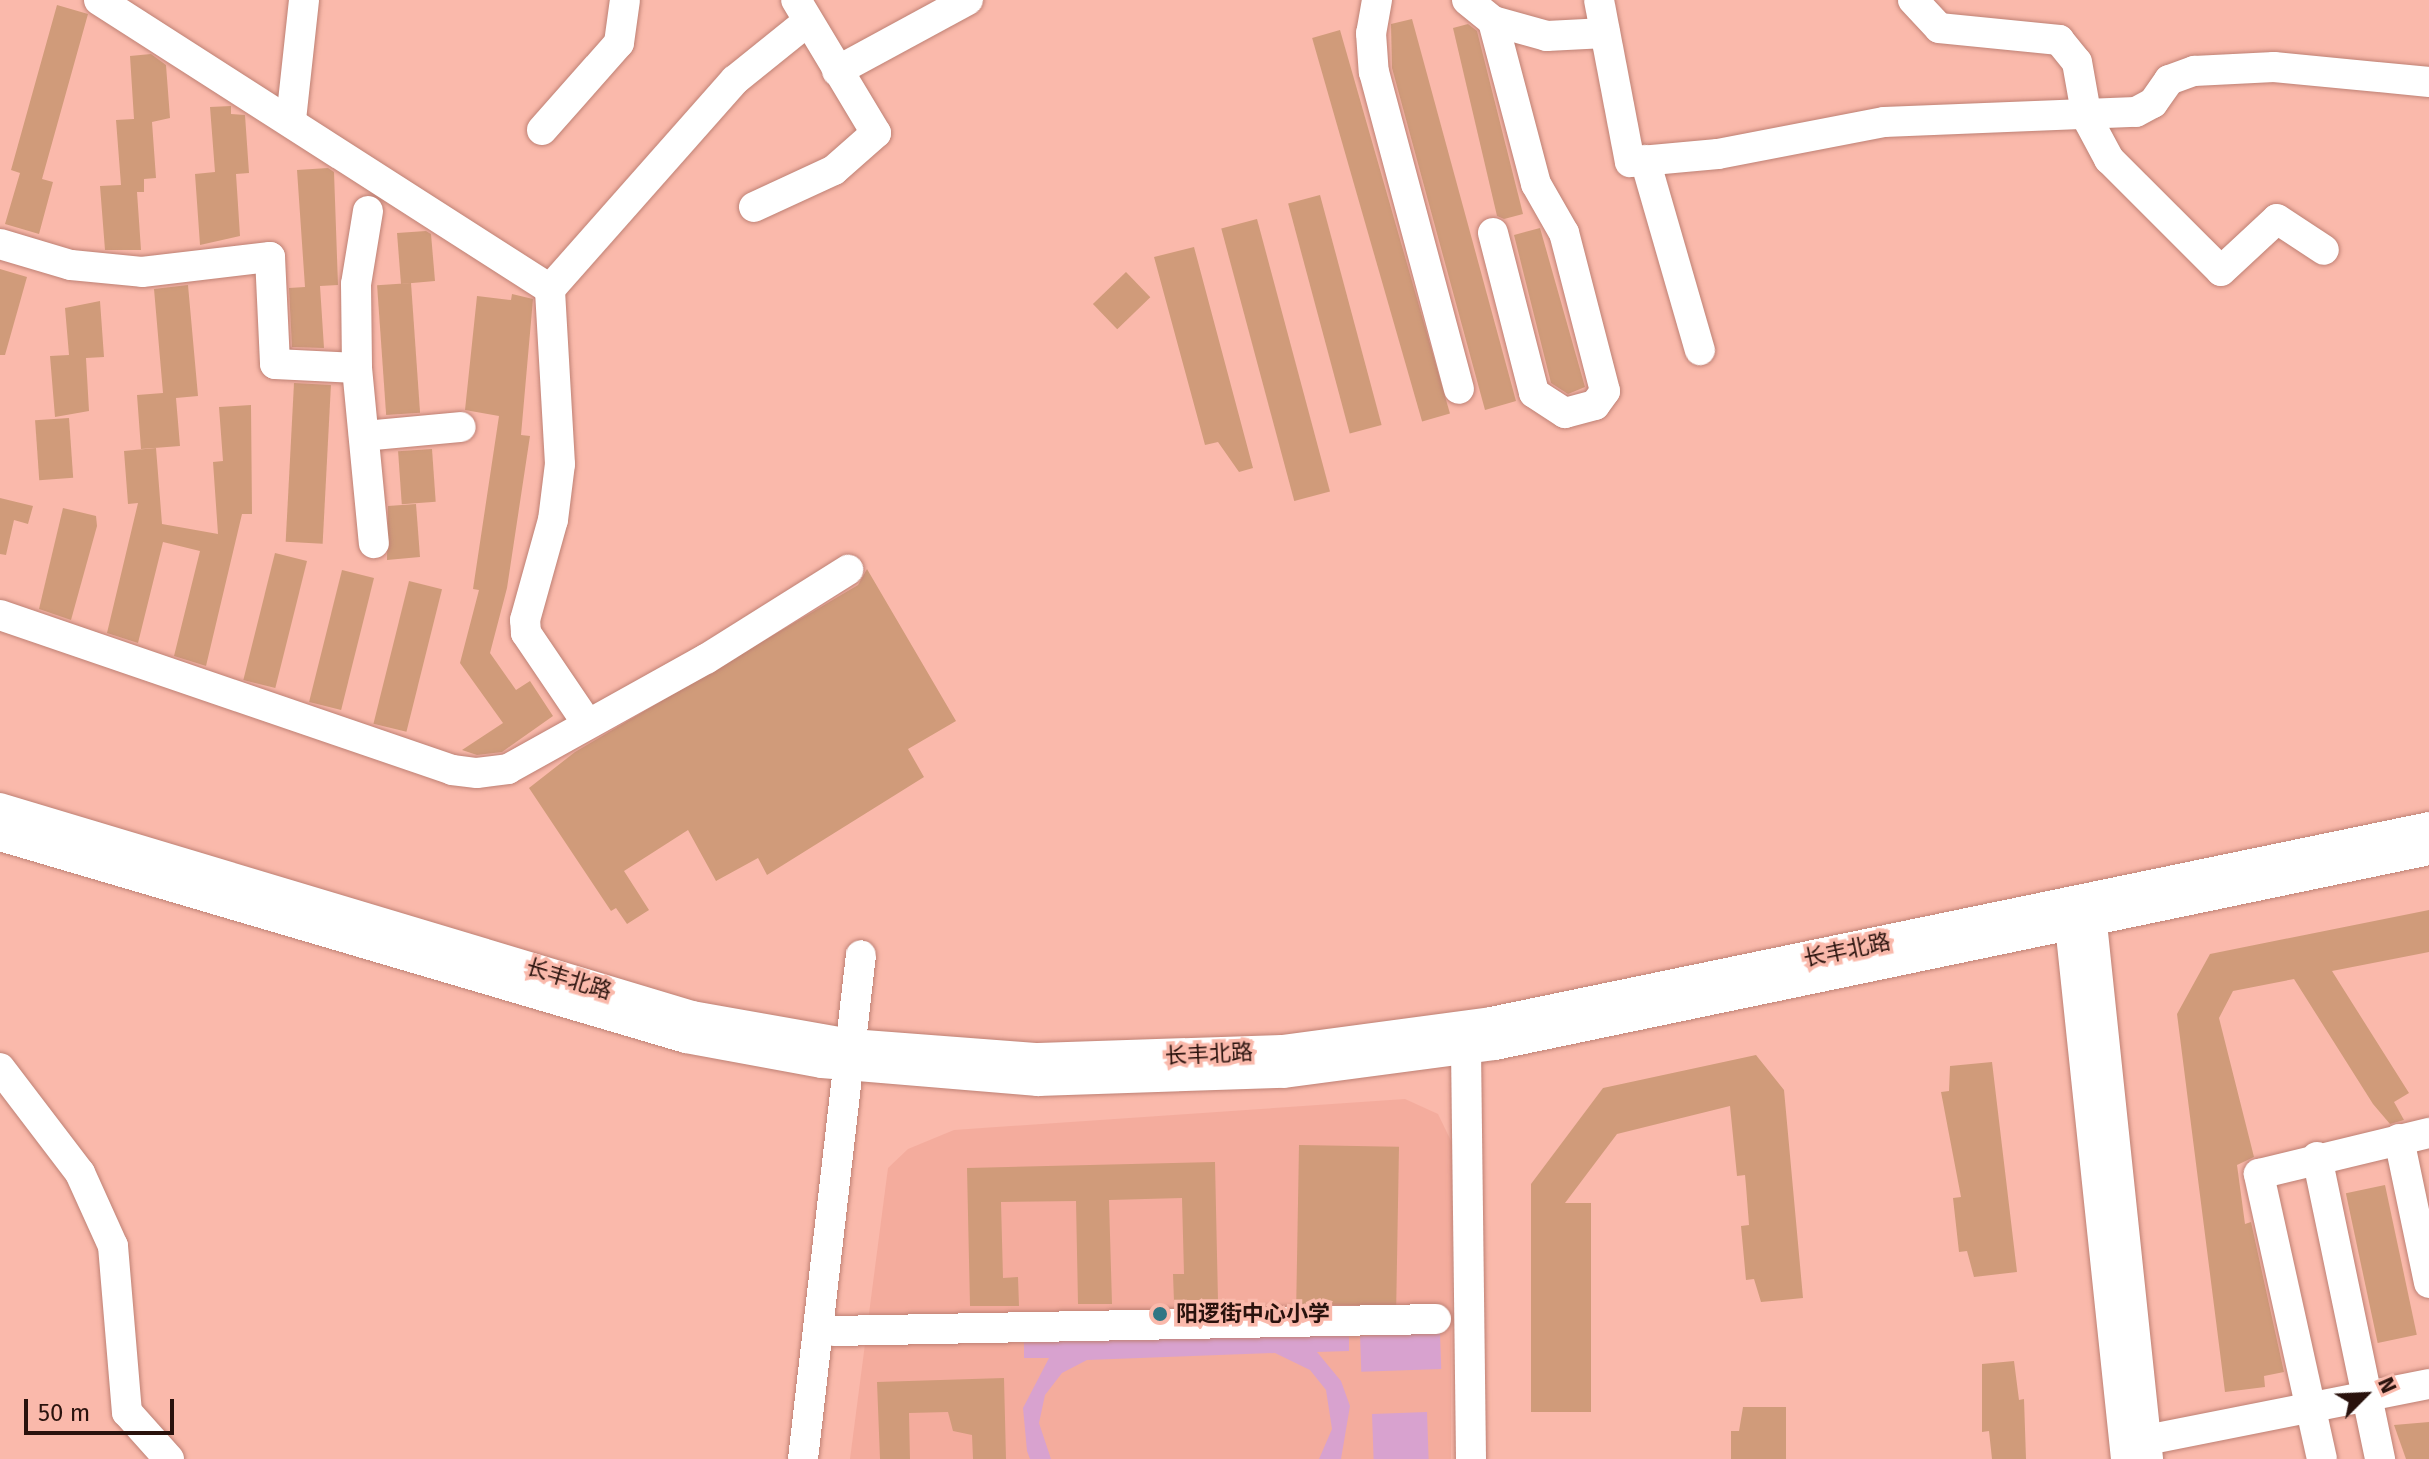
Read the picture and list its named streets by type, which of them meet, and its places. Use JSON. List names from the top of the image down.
{
  "streets": {
    "street": ["长丰北路"]
  },
  "places": ["阳逻街中心小学"],
  "scale_bar": "50 m",
  "north": "top right"
}
